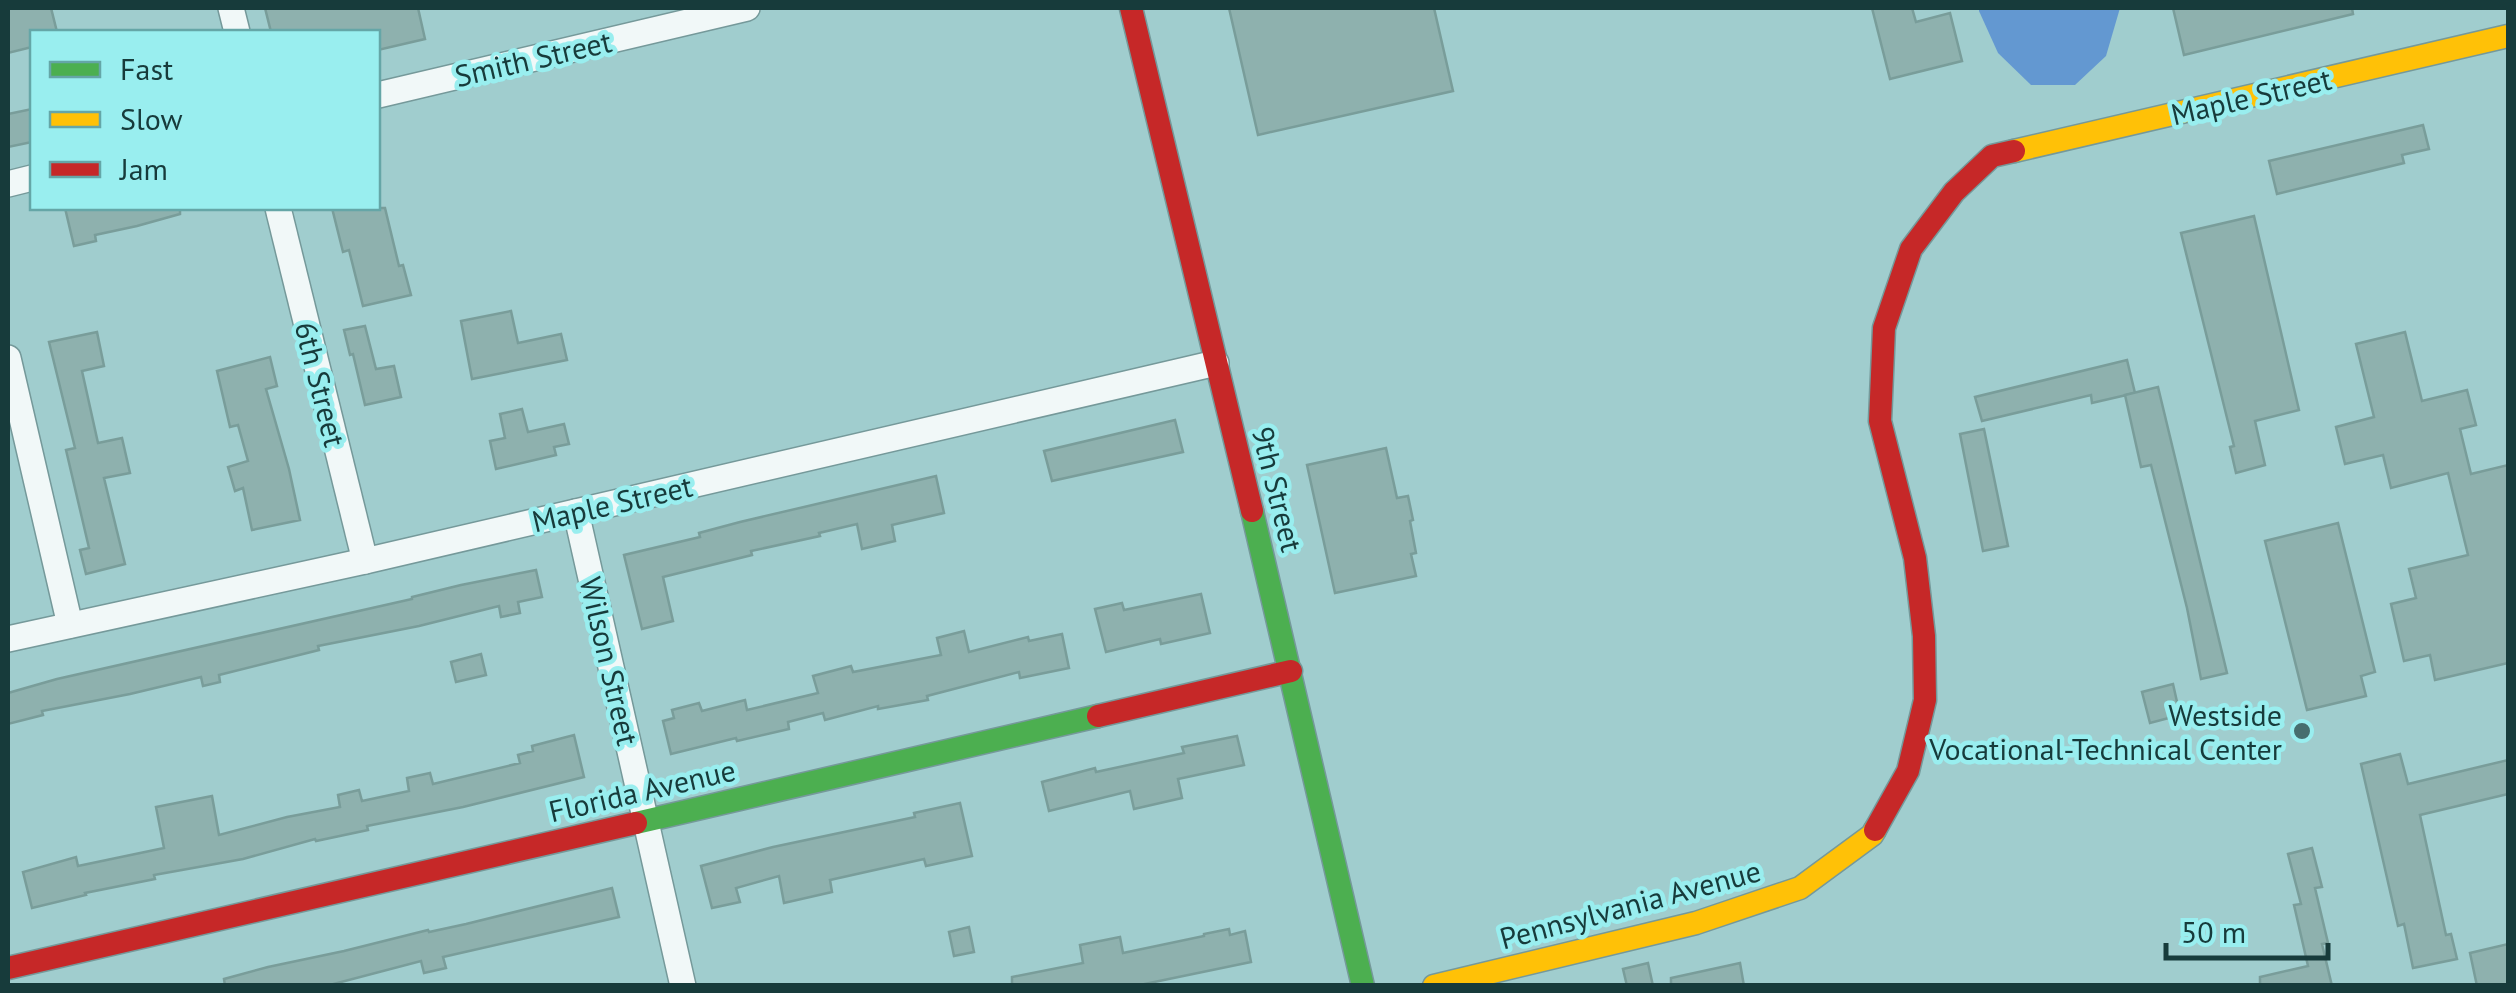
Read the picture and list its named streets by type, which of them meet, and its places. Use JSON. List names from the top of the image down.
{
  "streets": {
    "street": [
      "Smith Street",
      "Maple Street",
      "6th Street",
      "9th Street",
      "Wilson Street",
      "Florida Avenue",
      "Pennsylvania Avenue"
    ]
  },
  "crossings": [
    ["Maple Street", "6th Street"],
    ["Maple Street", "9th Street"],
    ["Maple Street", "Wilson Street"],
    ["Maple Street", "Pennsylvania Avenue"],
    ["9th Street", "Florida Avenue"],
    ["Wilson Street", "Florida Avenue"]
  ],
  "places": ["Westside Vocational-Technical Center"],
  "legend": ["Fast", "Slow", "Jam"],
  "scale_bar": "50 m"
}
